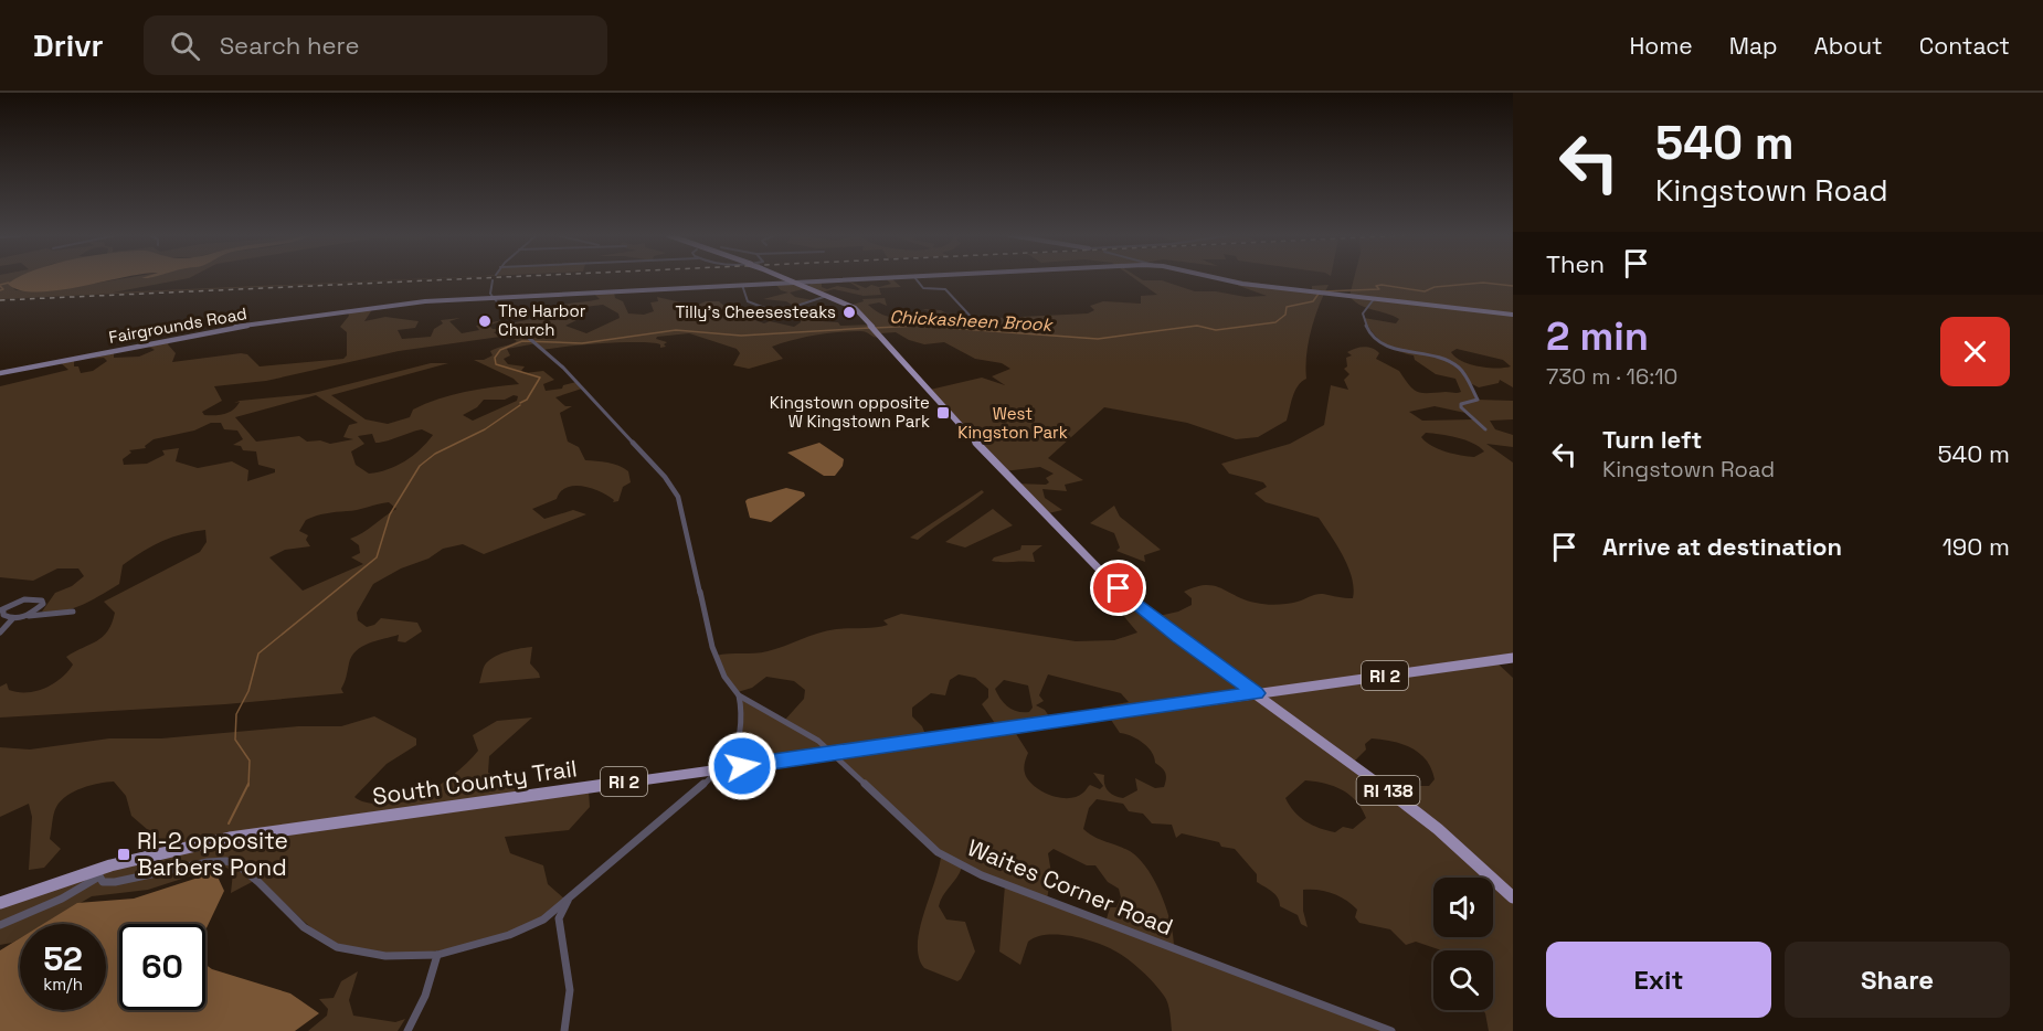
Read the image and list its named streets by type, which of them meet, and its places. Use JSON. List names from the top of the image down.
{
  "streets": {
    "main road": ["RI 2", "South County Trail", "RI 138"],
    "street": ["Fairgrounds Road", "Waites Corner Road"]
  },
  "crossings": [
    ["Fairgrounds Road", "RI 138"],
    ["Fairgrounds Road", "Waites Corner Road"],
    ["South County Trail", "RI 138"],
    ["South County Trail", "Waites Corner Road"]
  ],
  "water": ["Chickasheen Brook"],
  "parks": ["West Kingston Park"],
  "places": {
    "other": ["Tilly's Cheesesteaks", "The Harbor Church"],
    "transit": ["Kingstown opposite W Kingstown Park", "RI-2 opposite Barbers Pond"]
  },
  "page": {
    "header": "Drivr",
    "search": "Search here",
    "nav": [
      "Home",
      "Map",
      "About",
      "Contact"
    ],
    "turn": ["540 m", "Kingstown Road"],
    "then": "Then",
    "heading": ["2 min", "730 m · 16:10"],
    "list": [
      {
        "name": "Turn left",
        "note": "Kingstown Road",
        "value": "540 m"
      },
      {
        "name": "Arrive at destination",
        "value": "190 m"
      }
    ],
    "speed": "52 km/h",
    "limit": "60",
    "buttons": ["Exit", "Share"]
  }
}
